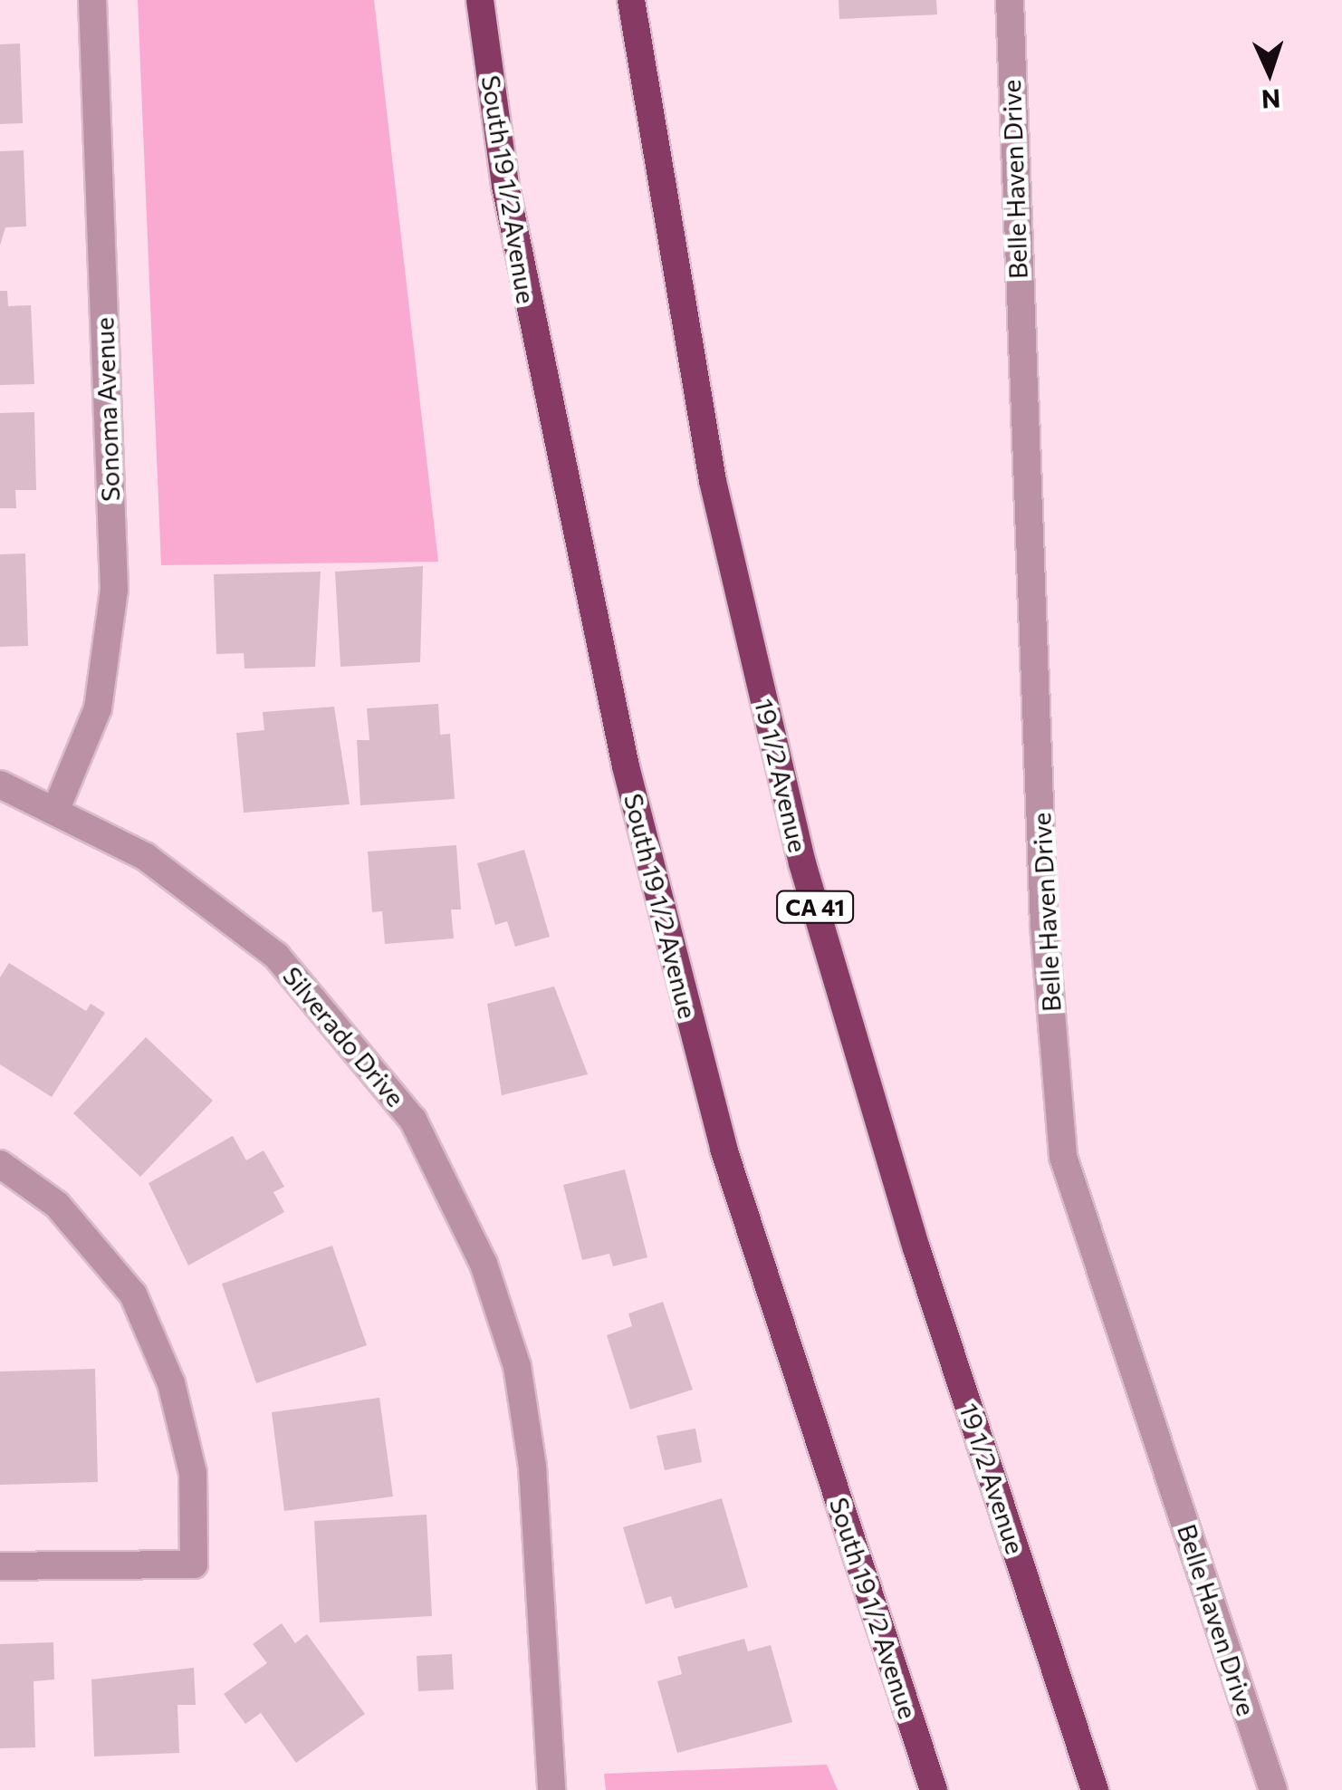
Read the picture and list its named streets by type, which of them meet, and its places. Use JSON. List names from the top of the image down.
{
  "streets": {
    "highway": ["South 19 1/2 Avenue", "19 1/2 Avenue", "CA 41"],
    "street": ["Belle Haven Drive", "Sonoma Avenue", "Silverado Drive"]
  },
  "crossings": [
    ["Sonoma Avenue", "Silverado Drive"]
  ],
  "north": "bottom"
}
